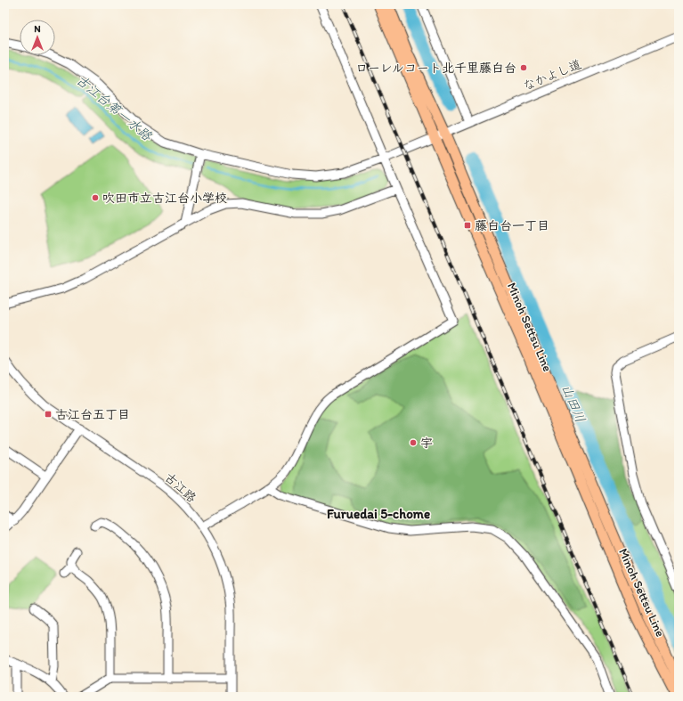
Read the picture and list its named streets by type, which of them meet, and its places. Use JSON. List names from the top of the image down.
{
  "streets": {
    "main road": ["Minoh Settsu Line"],
    "street": ["なかよし道", "古江路"]
  },
  "crossings": [
    ["なかよし道", "Minoh Settsu Line"]
  ],
  "districts": ["Furuedai 5-chome"],
  "water": ["古江台第一水路", "山田川"],
  "places": {
    "other": ["ローレルコート北千里藤白台", "吹田市立古江台小学校", "宇"],
    "transit": ["藤白台一丁目", "古江台五丁目"]
  },
  "north": "top"
}
